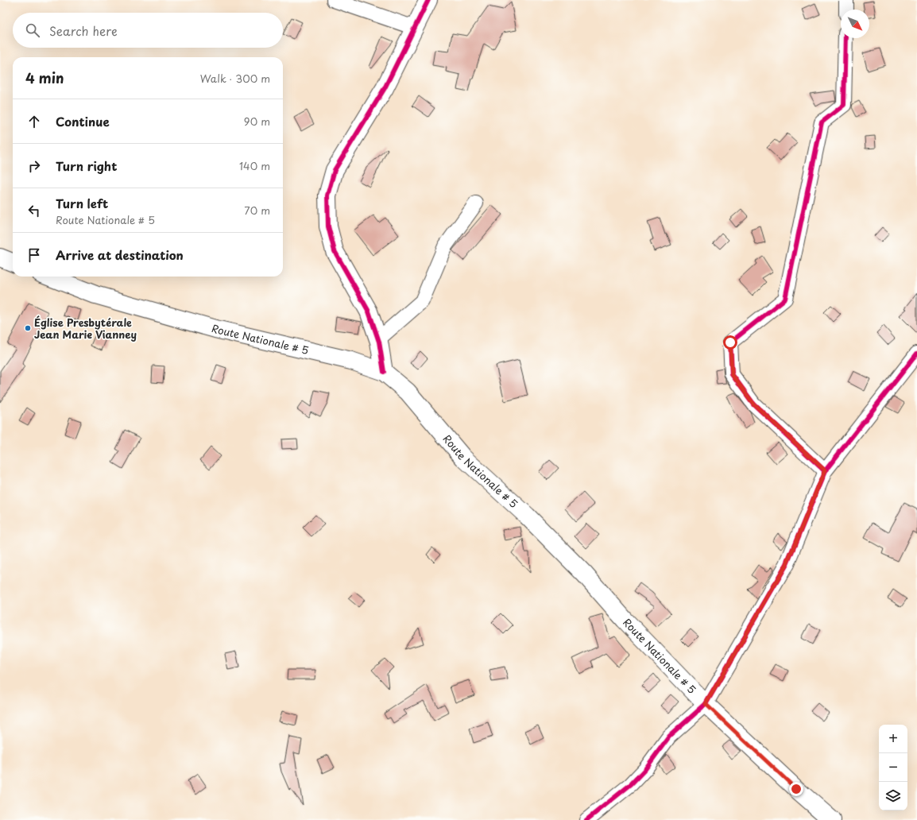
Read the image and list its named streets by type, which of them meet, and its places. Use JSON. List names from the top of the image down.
{
  "streets": {
    "main road": ["Route Nationale # 5"]
  },
  "places": ["Église Presbytérale Jean Marie Vianney"],
  "north": "bottom right",
  "page": {
    "search": "Search here",
    "heading": ["4 min", "Walk · 300 m"],
    "list": [
      ["Continue", "90 m"],
      ["Turn right", "140 m"],
      ["Turn left", "Route Nationale # 5", "70 m"],
      "Arrive at destination"
    ],
    "map_buttons": ["+", "−"]
  }
}
